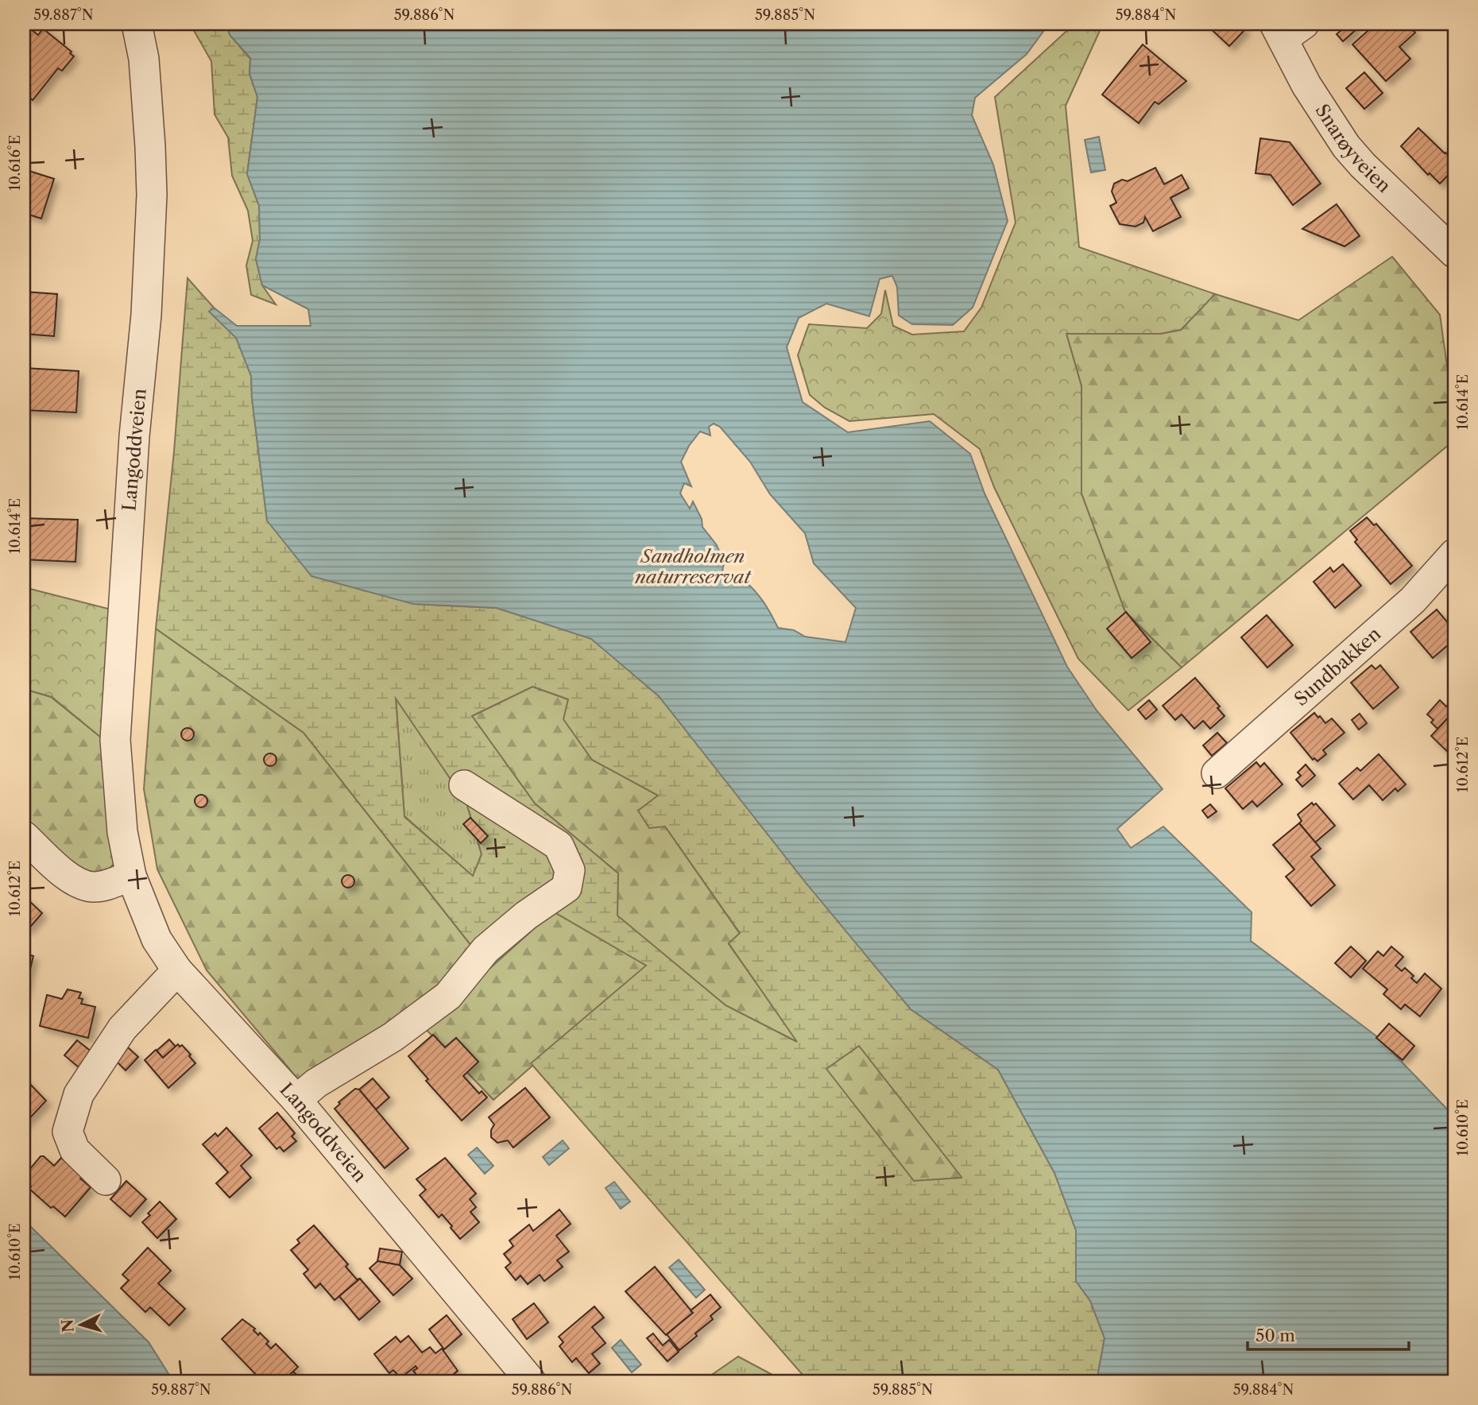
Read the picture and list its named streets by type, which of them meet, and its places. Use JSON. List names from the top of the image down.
{
  "streets": {
    "street": ["Snarøyveien", "Langoddveien", "Sundbakken"]
  },
  "parks": ["Sandholmen naturreservat"],
  "scale_bar": "50 m",
  "north": "left",
  "coordinates": [
    "59.887°N",
    "59.886°N",
    "59.885°N",
    "59.884°N",
    "10.616°E",
    "10.614°E",
    "10.612°E",
    "10.610°E"
  ]
}
